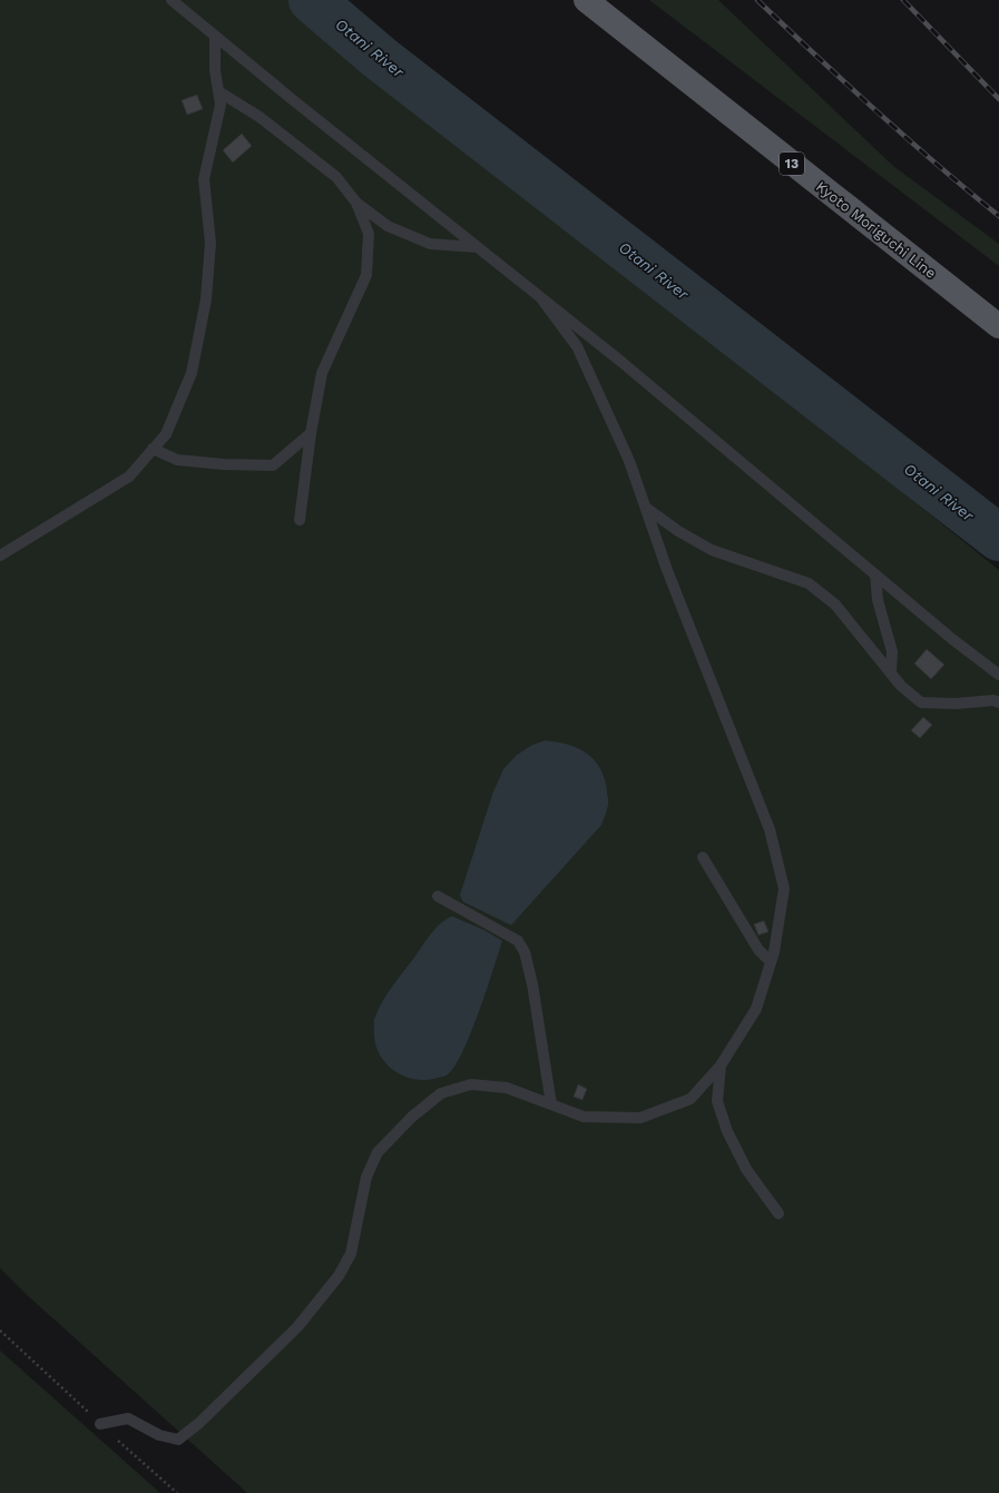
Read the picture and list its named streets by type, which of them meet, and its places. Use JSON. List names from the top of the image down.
{
  "streets": {
    "main road": ["13", "Kyoto Moriguchi Line"]
  },
  "water": ["Otani River"]
}
